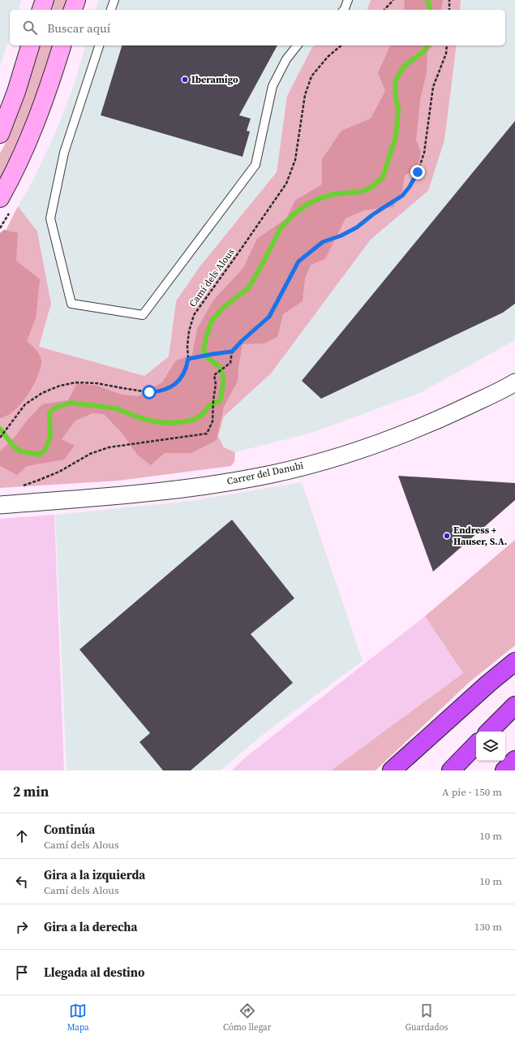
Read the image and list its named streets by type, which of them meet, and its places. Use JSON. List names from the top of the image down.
{
  "streets": {
    "street": ["Carrer del Danubi"],
    "path": ["Camí dels Alous"]
  },
  "places": ["Iberamigo", "Endress + Hauser, S.A."],
  "page": {
    "search": "Buscar aquí",
    "heading": ["2 min", "A pie · 150 m"],
    "list": [
      ["Continúa", "Camí dels Alous", "10 m"],
      ["Gira a la izquierda", "Camí dels Alous", "10 m"],
      ["Gira a la derecha", "130 m"],
      "Llegada al destino"
    ],
    "nav": ["Mapa", "Cómo llegar", "Guardados"]
  }
}
